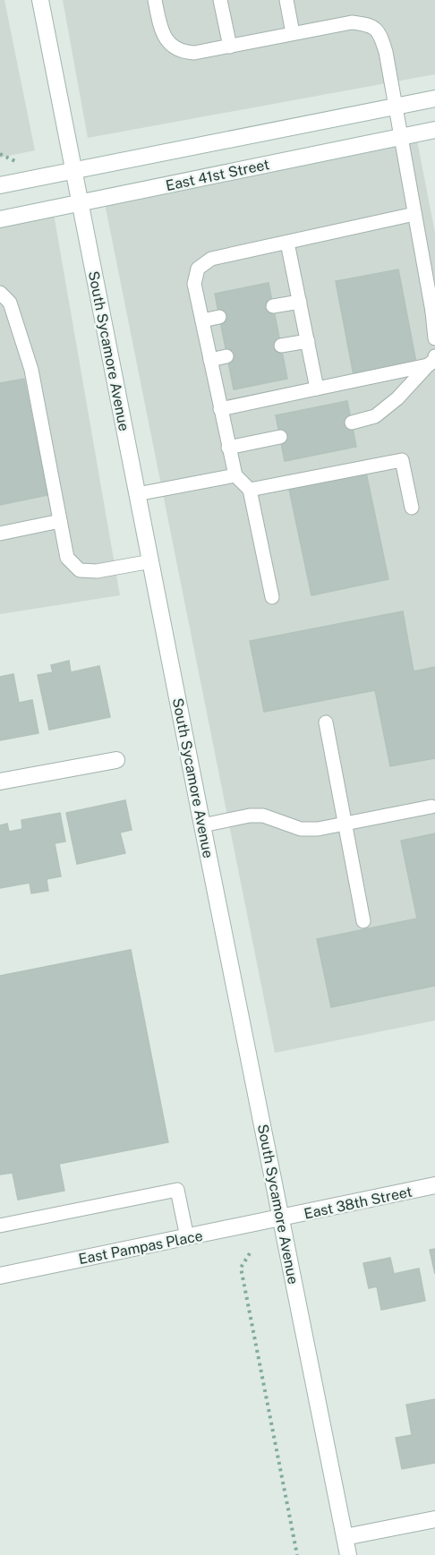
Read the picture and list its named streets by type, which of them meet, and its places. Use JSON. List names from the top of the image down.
{
  "streets": {
    "main road": [
      "East 41st Street",
      "South Sycamore Avenue",
      "East 38th Street",
      "East Pampas Place"
    ]
  },
  "crossings": [
    ["East 41st Street", "South Sycamore Avenue"],
    ["South Sycamore Avenue", "East 38th Street"],
    ["South Sycamore Avenue", "East Pampas Place"],
    ["East 38th Street", "East Pampas Place"]
  ]
}
